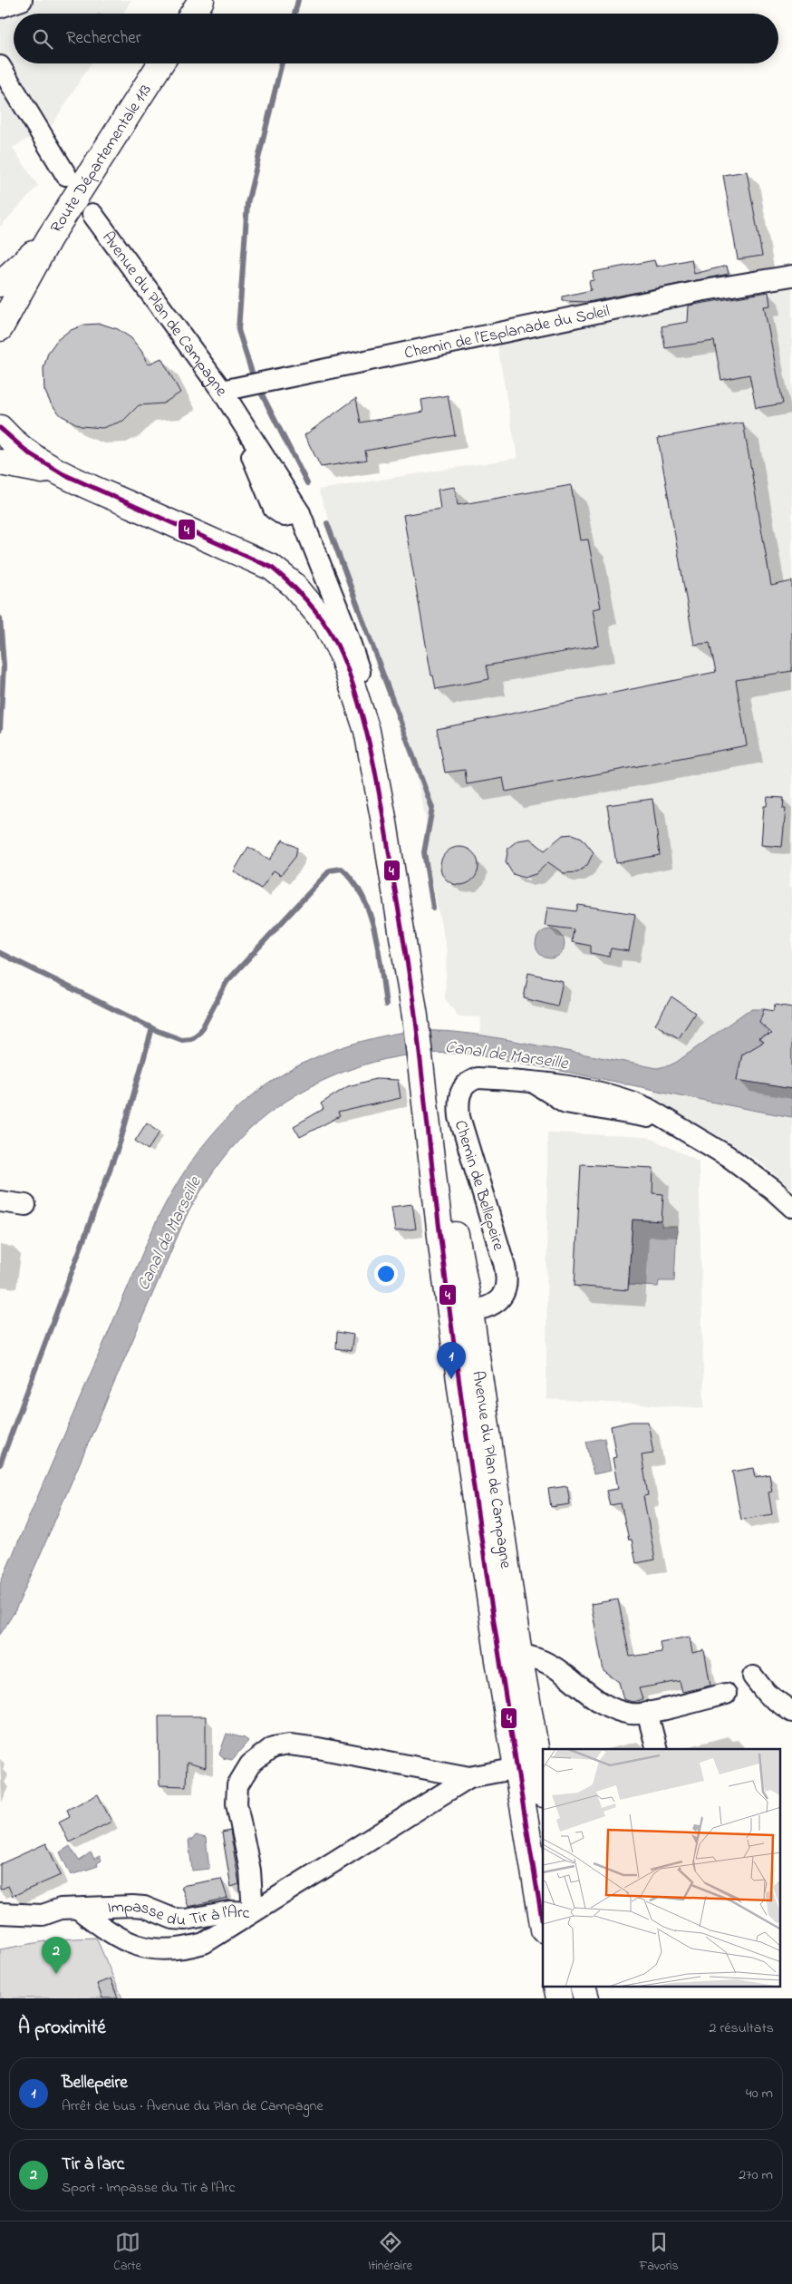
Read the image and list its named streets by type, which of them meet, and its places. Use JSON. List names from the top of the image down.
{
  "streets": {
    "main road": ["Route Départementale 113", "Avenue du Plan de Campagne"],
    "street": ["Chemin de l'Esplanade du Soleil", "Chemin de Bellepeire", "Impasse du Tir à l'Arc"]
  },
  "crossings": [
    ["Avenue du Plan de Campagne", "Chemin de l'Esplanade du Soleil"],
    ["Avenue du Plan de Campagne", "Chemin de Bellepeire"],
    ["Avenue du Plan de Campagne", "Impasse du Tir à l'Arc"]
  ],
  "water": ["Canal de Marseille"],
  "lines": ["transit line 4"],
  "page": {
    "search": "Rechercher",
    "pins": ["1", "2"],
    "heading": ["À proximité", "2 résultats"],
    "list": [
      {
        "mark": "1",
        "name": "Bellepeire",
        "note": "Arrêt de bus · Avenue du Plan de Campagne",
        "value": "40 m"
      },
      {
        "mark": "2",
        "name": "Tir à l'arc",
        "note": "Sport · Impasse du Tir à l'Arc",
        "value": "270 m"
      }
    ],
    "nav": ["Carte", "Itinéraire", "Favoris"]
  }
}
